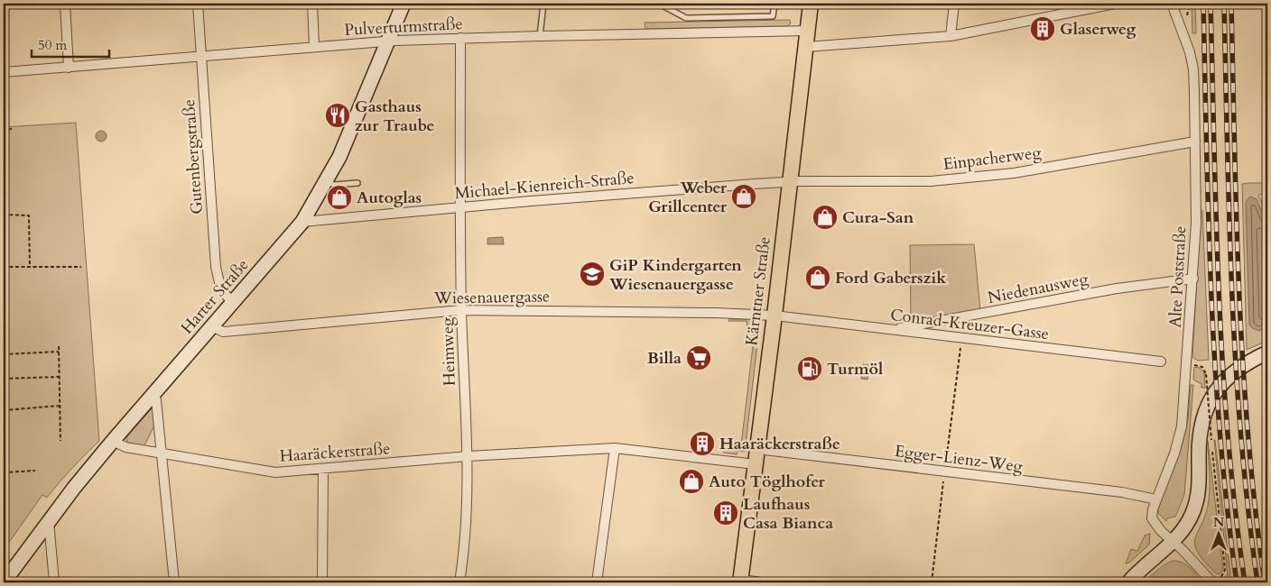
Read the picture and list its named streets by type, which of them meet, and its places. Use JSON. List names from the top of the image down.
{
  "streets": {
    "main road": ["Kärntner Straße", "Harter Straße"],
    "street": [
      "Pulverturmstraße",
      "Gutenbergstraße",
      "Einpacherweg",
      "Michael-Kienreich-Straße",
      "Alte Poststraße",
      "Niedenausweg",
      "Wiesenauergasse",
      "Conrad-Kreuzer-Gasse",
      "Heimweg",
      "Haaräckerstraße",
      "Egger-Lienz-Weg"
    ]
  },
  "crossings": [
    ["Pulverturmstraße", "Gutenbergstraße"],
    ["Pulverturmstraße", "Kärntner Straße"],
    ["Pulverturmstraße", "Harter Straße"],
    ["Pulverturmstraße", "Heimweg"],
    ["Gutenbergstraße", "Harter Straße"],
    ["Einpacherweg", "Michael-Kienreich-Straße"],
    ["Einpacherweg", "Alte Poststraße"],
    ["Einpacherweg", "Kärntner Straße"],
    ["Michael-Kienreich-Straße", "Kärntner Straße"],
    ["Michael-Kienreich-Straße", "Harter Straße"],
    ["Michael-Kienreich-Straße", "Heimweg"],
    ["Alte Poststraße", "Niedenausweg"],
    ["Alte Poststraße", "Egger-Lienz-Weg"],
    ["Niedenausweg", "Conrad-Kreuzer-Gasse"],
    ["Kärntner Straße", "Wiesenauergasse"],
    ["Kärntner Straße", "Conrad-Kreuzer-Gasse"],
    ["Kärntner Straße", "Haaräckerstraße"],
    ["Kärntner Straße", "Egger-Lienz-Weg"],
    ["Harter Straße", "Wiesenauergasse"],
    ["Harter Straße", "Haaräckerstraße"],
    ["Wiesenauergasse", "Conrad-Kreuzer-Gasse"],
    ["Wiesenauergasse", "Heimweg"],
    ["Heimweg", "Haaräckerstraße"]
  ],
  "places": {
    "building": ["Glaserweg", "Haaräckerstraße", "Laufhaus Casa Bianca"],
    "restaurant": ["Gasthaus zur Traube"],
    "shop": [
      "Weber Grillcenter",
      "Autoglas",
      "Cura-San",
      "Ford Gaberszik",
      "Auto Töglhofer"
    ],
    "school or university": ["GiP Kindergarten Wiesenauergasse"],
    "supermarket": ["Billa"],
    "fuel station": ["Turmöl"]
  },
  "scale_bar": "50 m",
  "north": "top"
}
